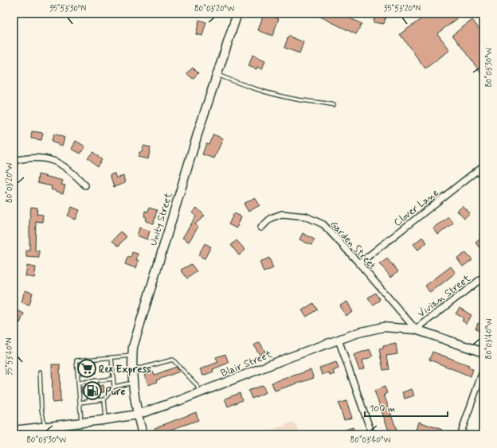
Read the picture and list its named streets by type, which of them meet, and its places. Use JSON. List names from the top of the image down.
{
  "streets": {
    "street": [
      "Clover Lane",
      "Unity Street",
      "Garden Street",
      "Vivian Street",
      "Blair Street"
    ]
  },
  "crossings": [
    ["Clover Lane", "Garden Street"],
    ["Unity Street", "Blair Street"],
    ["Garden Street", "Vivian Street"],
    ["Garden Street", "Blair Street"],
    ["Vivian Street", "Blair Street"]
  ],
  "places": {
    "supermarket": ["Rex Express"],
    "fuel station": ["Pure"]
  },
  "scale_bar": "100 m",
  "coordinates": [
    "35°53'30\"N",
    "80°03'20\"W",
    "35°53'20\"N",
    "80°03'30\"W",
    "80°03'40\"W",
    "35°53'40\"N"
  ]
}
